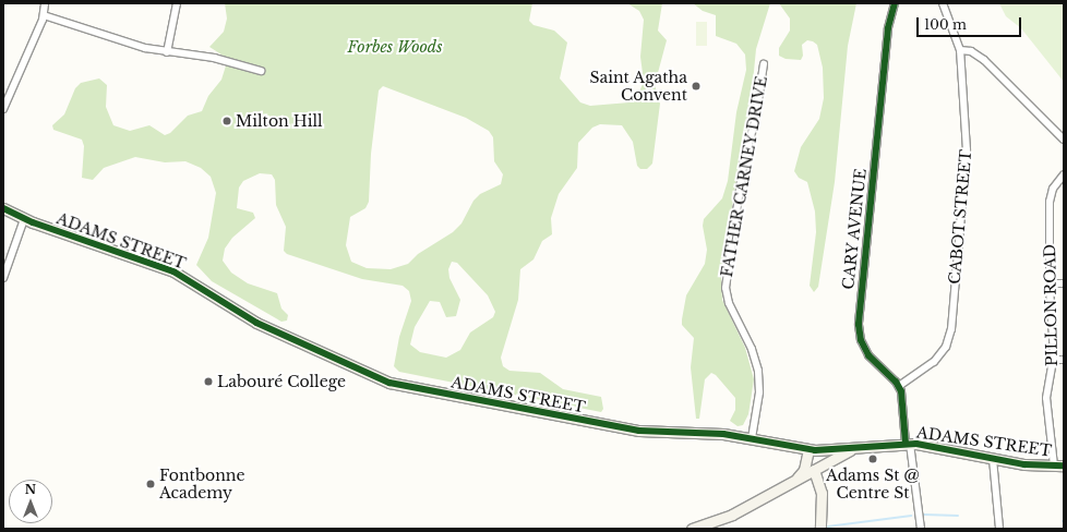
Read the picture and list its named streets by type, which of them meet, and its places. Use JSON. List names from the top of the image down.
{
  "streets": {
    "main road": ["ADAMS STREET"],
    "street": [
      "FATHER CARNEY DRIVE",
      "CABOT STREET",
      "CARY AVENUE",
      "PILLON ROAD"
    ]
  },
  "crossings": [
    ["FATHER CARNEY DRIVE", "ADAMS STREET"],
    ["CABOT STREET", "CARY AVENUE"],
    ["ADAMS STREET", "PILLON ROAD"]
  ],
  "parks": ["Forbes Woods"],
  "places": [
    "Saint Agatha Convent",
    "Milton Hill",
    "Labouré College",
    "Adams St @ Centre St",
    "Fontbonne Academy"
  ],
  "scale_bar": "100 m",
  "north": "top"
}
